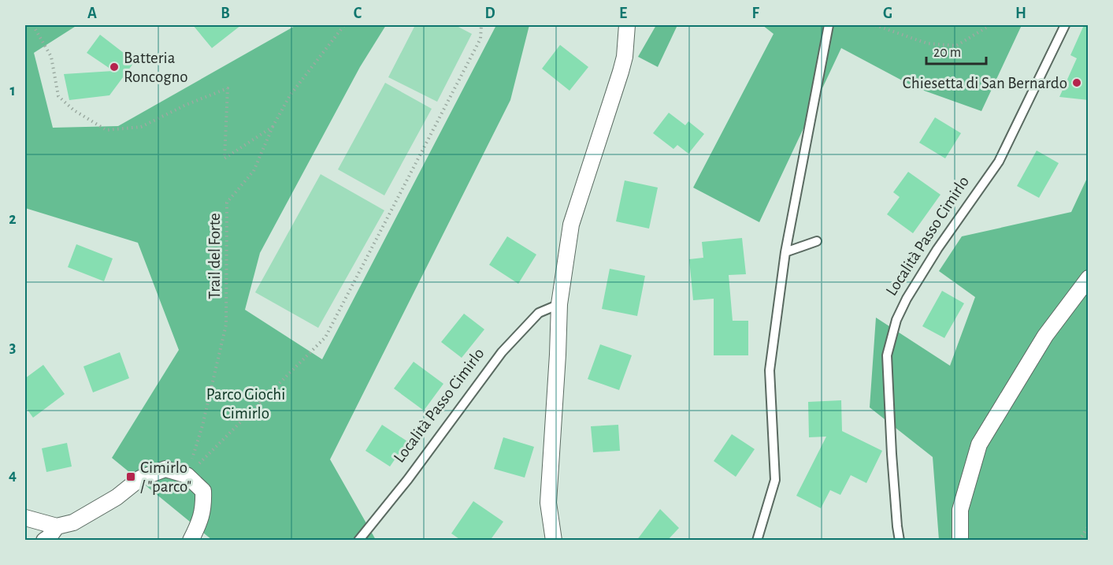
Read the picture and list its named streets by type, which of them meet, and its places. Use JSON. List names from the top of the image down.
{
  "streets": {
    "lane": ["Località Passo Cimirlo"],
    "path": ["Trail del Forte"]
  },
  "parks": ["Parco Giochi Cimirlo"],
  "places": {
    "other": ["Batteria Roncogno", "Chiesetta di San Bernardo"],
    "transit": ["Cimirlo / \"parco\""]
  },
  "scale_bar": "20 m",
  "grid": {
    "columns": [
      "A",
      "B",
      "C",
      "D",
      "E",
      "F",
      "G",
      "H"
    ],
    "rows": [
      "1",
      "2",
      "3",
      "4"
    ]
  }
}
